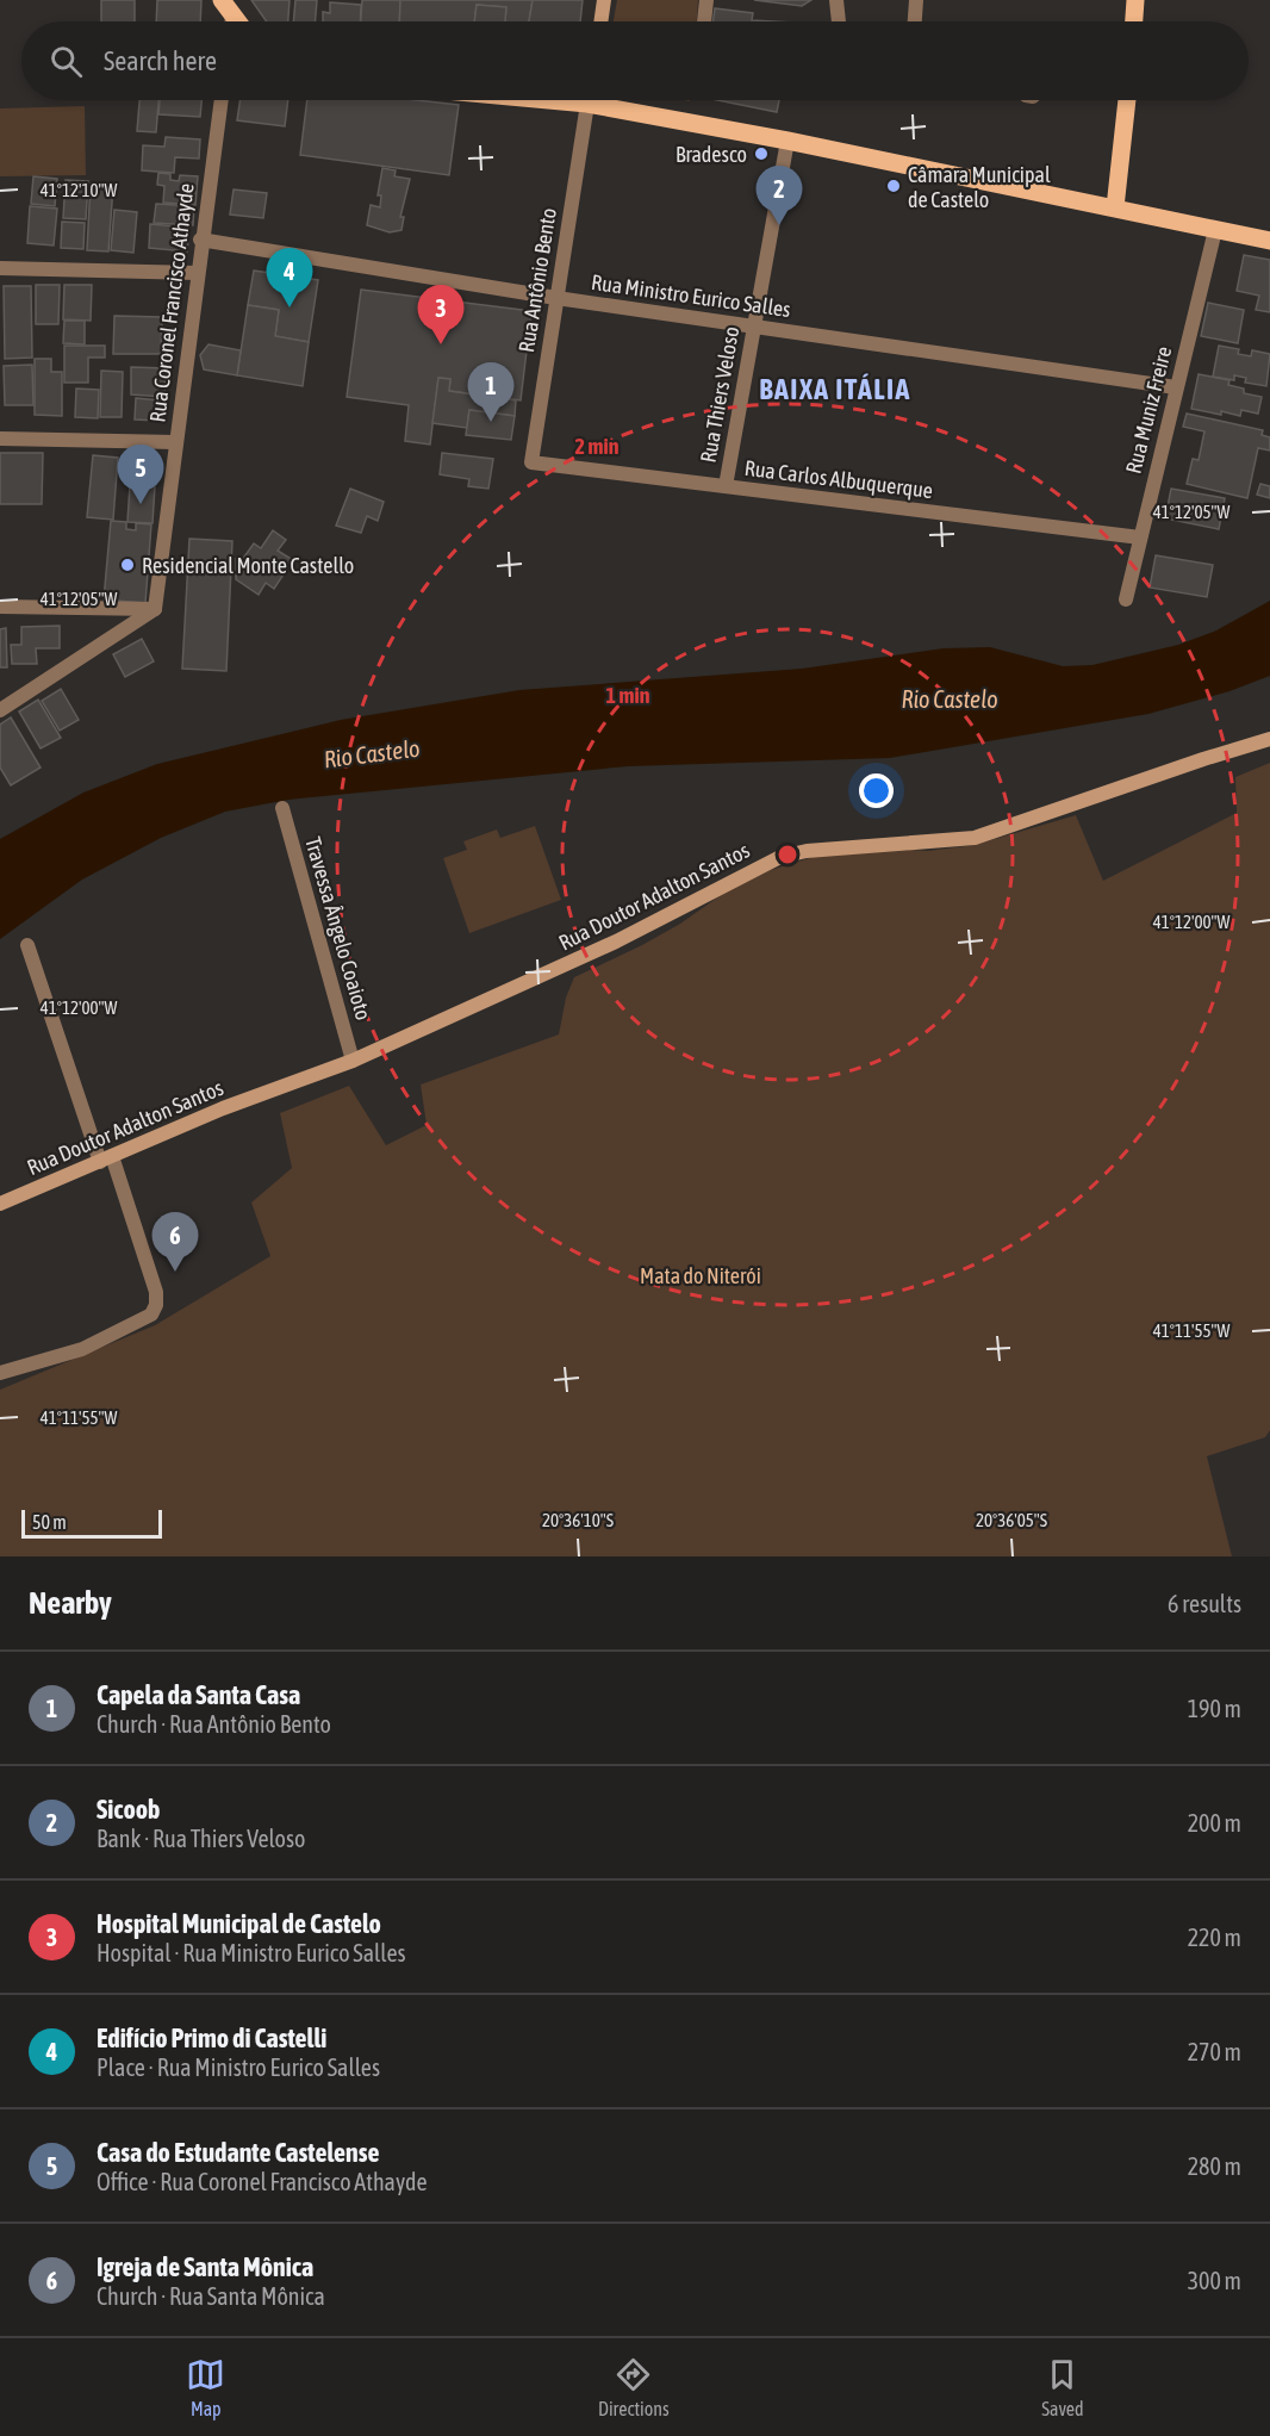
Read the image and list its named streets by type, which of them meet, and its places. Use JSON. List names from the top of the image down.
{
  "streets": {
    "main road": ["Rua Doutor Adalton Santos"],
    "street": [
      "Rua Antônio Bento",
      "Rua Ministro Eurico Salles",
      "Rua Coronel Francisco Athayde",
      "Rua Thiers Veloso",
      "Rua Muniz Freire",
      "Rua Carlos Albuquerque",
      "Travessa Ângelo Coaioto"
    ]
  },
  "crossings": [
    ["Rua Antônio Bento", "Rua Ministro Eurico Salles"],
    ["Rua Antônio Bento", "Rua Carlos Albuquerque"],
    ["Rua Ministro Eurico Salles", "Rua Coronel Francisco Athayde"],
    ["Rua Ministro Eurico Salles", "Rua Thiers Veloso"],
    ["Rua Ministro Eurico Salles", "Rua Muniz Freire"],
    ["Rua Thiers Veloso", "Rua Carlos Albuquerque"],
    ["Rua Muniz Freire", "Rua Carlos Albuquerque"],
    ["Rua Doutor Adalton Santos", "Travessa Ângelo Coaioto"]
  ],
  "districts": ["BAIXA ITÁLIA"],
  "water": ["Rio Castelo"],
  "parks": ["Mata do Niterói"],
  "places": ["Bradesco", "Câmara Municipal de Castelo", "Residencial Monte Castello"],
  "scale_bar": "50 m",
  "page": {
    "search": "Search here",
    "pins": [
      "2",
      "4",
      "3",
      "1",
      "5",
      "6"
    ],
    "scale": "50 m",
    "heading": ["Nearby", "6 results"],
    "list": [
      {
        "mark": "1",
        "name": "Capela da Santa Casa",
        "note": "Church · Rua Antônio Bento",
        "value": "190 m"
      },
      {
        "mark": "2",
        "name": "Sicoob",
        "note": "Bank · Rua Thiers Veloso",
        "value": "200 m"
      },
      {
        "mark": "3",
        "name": "Hospital Municipal de Castelo",
        "note": "Hospital · Rua Ministro Eurico Salles",
        "value": "220 m"
      },
      {
        "mark": "4",
        "name": "Edifício Primo di Castelli",
        "note": "Place · Rua Ministro Eurico Salles",
        "value": "270 m"
      },
      {
        "mark": "5",
        "name": "Casa do Estudante Castelense",
        "note": "Office · Rua Coronel Francisco Athayde",
        "value": "280 m"
      },
      {
        "mark": "6",
        "name": "Igreja de Santa Mônica",
        "note": "Church · Rua Santa Mônica",
        "value": "300 m"
      }
    ],
    "nav": ["Map", "Directions", "Saved"]
  },
  "coordinates": [
    "41°12'10\"W",
    "41°12'05\"W",
    "41°12'00\"W",
    "41°11'55\"W",
    "20°36'10\"S",
    "20°36'05\"S"
  ],
  "rings": ["2 min", "1 min"]
}
